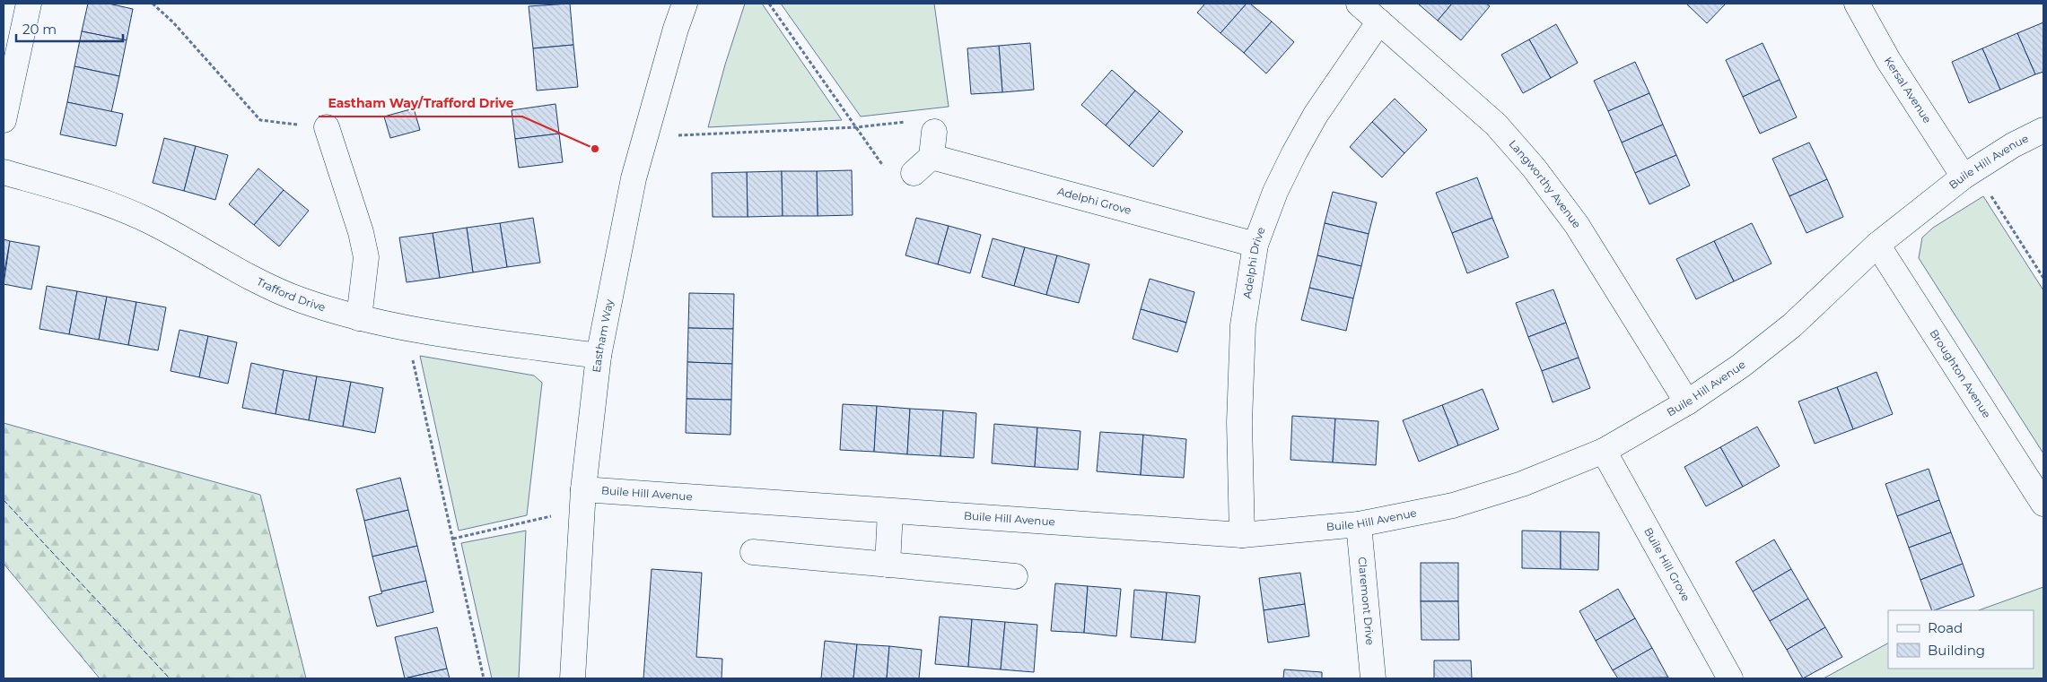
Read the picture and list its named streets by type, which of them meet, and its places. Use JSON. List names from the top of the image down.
{
  "streets": {
    "street": [
      "Kersal Avenue",
      "Buile Hill Avenue",
      "Langworthy Avenue",
      "Adelphi Grove",
      "Adelphi Drive",
      "Trafford Drive",
      "Eastham Way",
      "Broughton Avenue",
      "Buile Hill Grove",
      "Claremont Drive"
    ]
  },
  "crossings": [
    ["Kersal Avenue", "Buile Hill Avenue"],
    ["Buile Hill Avenue", "Langworthy Avenue"],
    ["Buile Hill Avenue", "Adelphi Drive"],
    ["Buile Hill Avenue", "Eastham Way"],
    ["Buile Hill Avenue", "Broughton Avenue"],
    ["Buile Hill Avenue", "Buile Hill Grove"],
    ["Buile Hill Avenue", "Claremont Drive"],
    ["Langworthy Avenue", "Adelphi Drive"],
    ["Adelphi Grove", "Adelphi Drive"],
    ["Trafford Drive", "Eastham Way"]
  ],
  "places": ["Eastham Way/Trafford Drive"],
  "legend": ["Road", "Building"],
  "scale_bar": "20 m"
}
